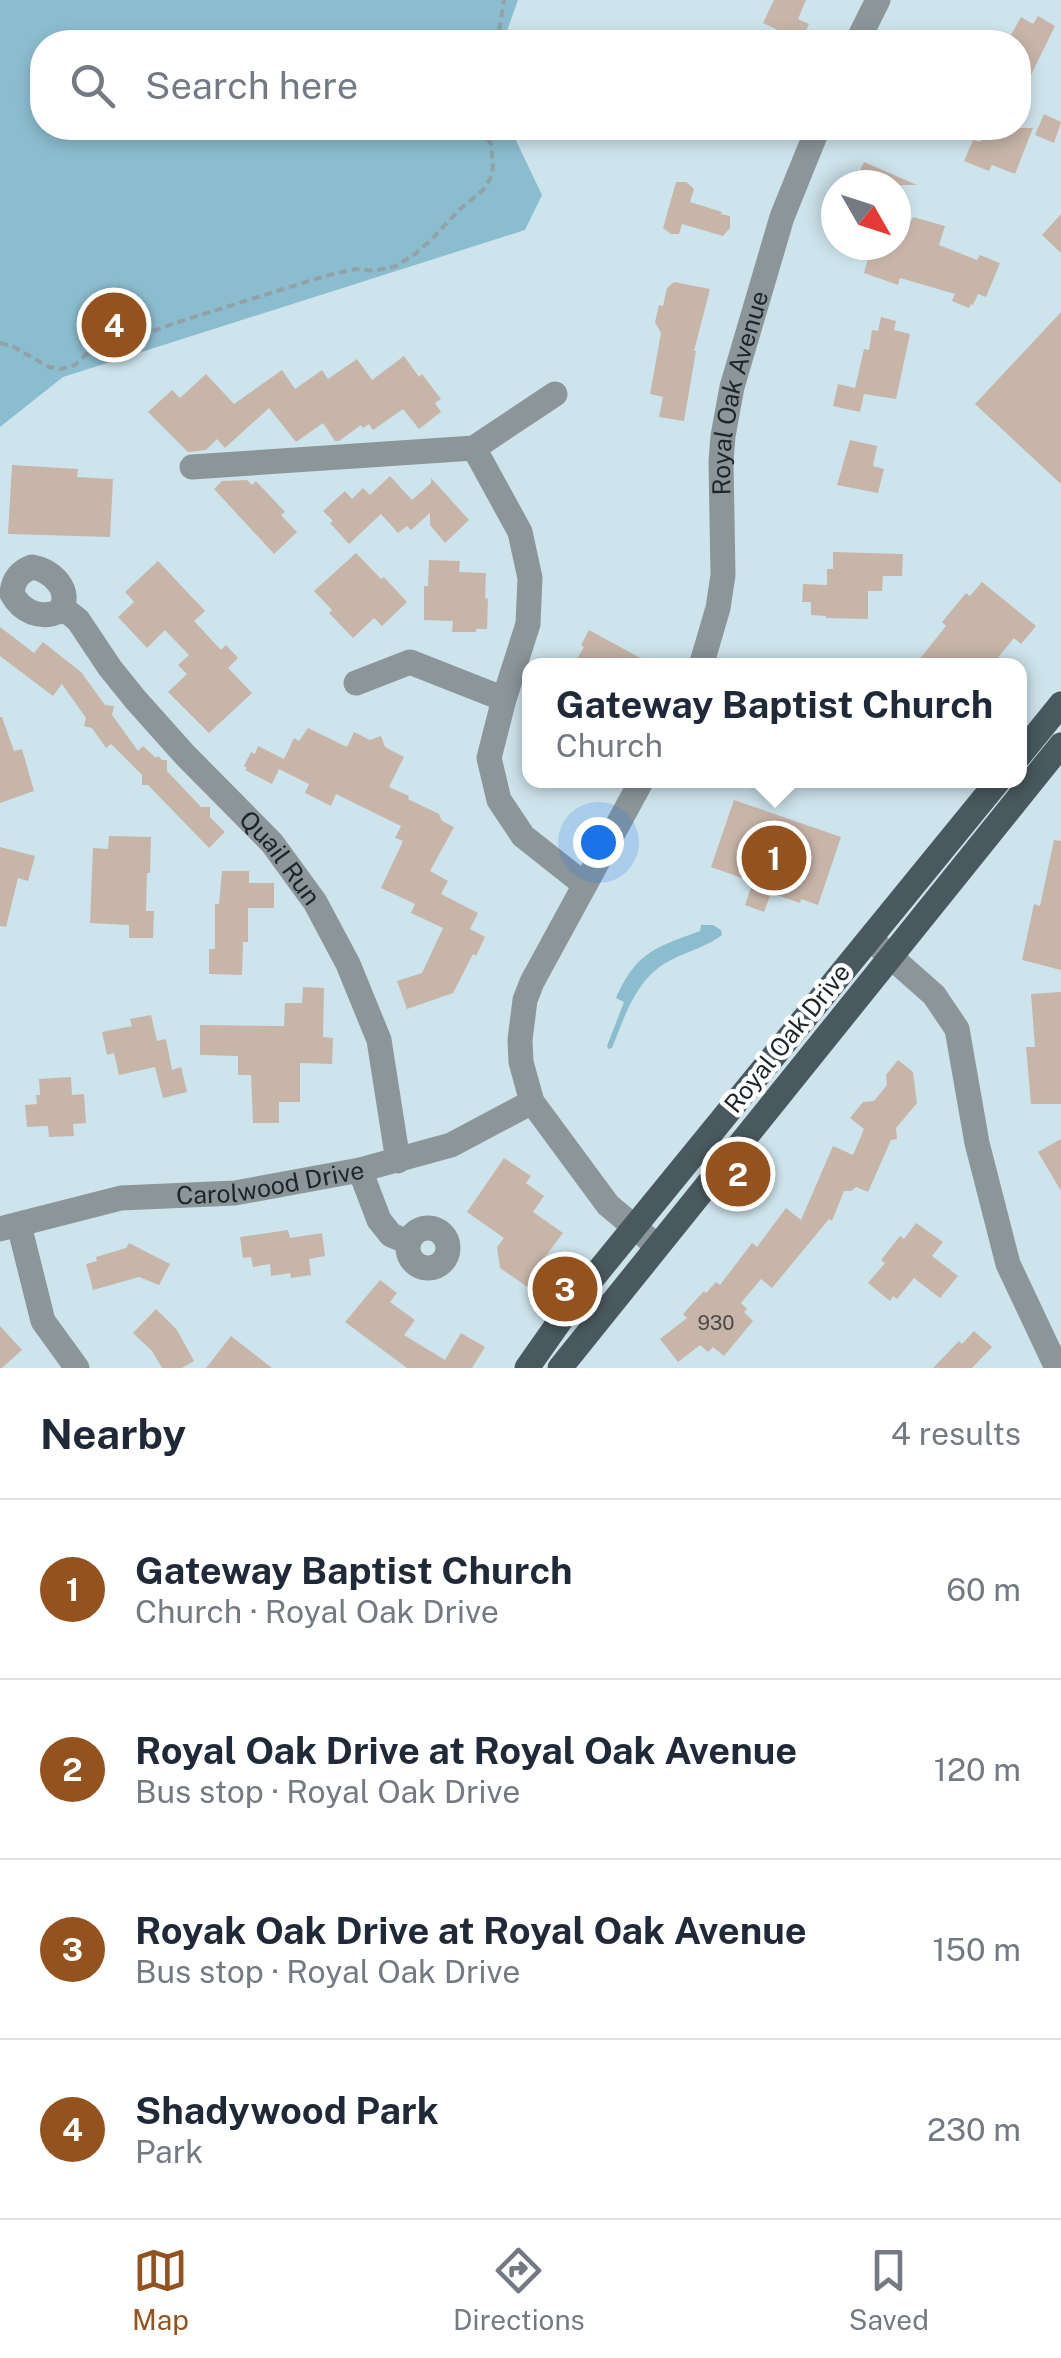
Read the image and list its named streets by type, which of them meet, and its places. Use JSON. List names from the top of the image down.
{
  "streets": {
    "main road": ["Royal Oak Drive"],
    "street": ["Royal Oak Avenue", "Quail Run", "Carolwood Drive"]
  },
  "crossings": [
    ["Quail Run", "Carolwood Drive"]
  ],
  "house_numbers": ["930"],
  "north": "bottom right",
  "page": {
    "search": "Search here",
    "pins": [
      "4",
      "1",
      "2",
      "3"
    ],
    "popup": ["Gateway Baptist Church", "Church"],
    "heading": ["Nearby", "4 results"],
    "list": [
      {
        "mark": "1",
        "name": "Gateway Baptist Church",
        "note": "Church · Royal Oak Drive",
        "value": "60 m"
      },
      {
        "mark": "2",
        "name": "Royal Oak Drive at Royal Oak Avenue",
        "note": "Bus stop · Royal Oak Drive",
        "value": "120 m"
      },
      {
        "mark": "3",
        "name": "Royak Oak Drive at Royal Oak Avenue",
        "note": "Bus stop · Royal Oak Drive",
        "value": "150 m"
      },
      {
        "mark": "4",
        "name": "Shadywood Park",
        "note": "Park",
        "value": "230 m"
      }
    ],
    "nav": ["Map", "Directions", "Saved"]
  }
}
